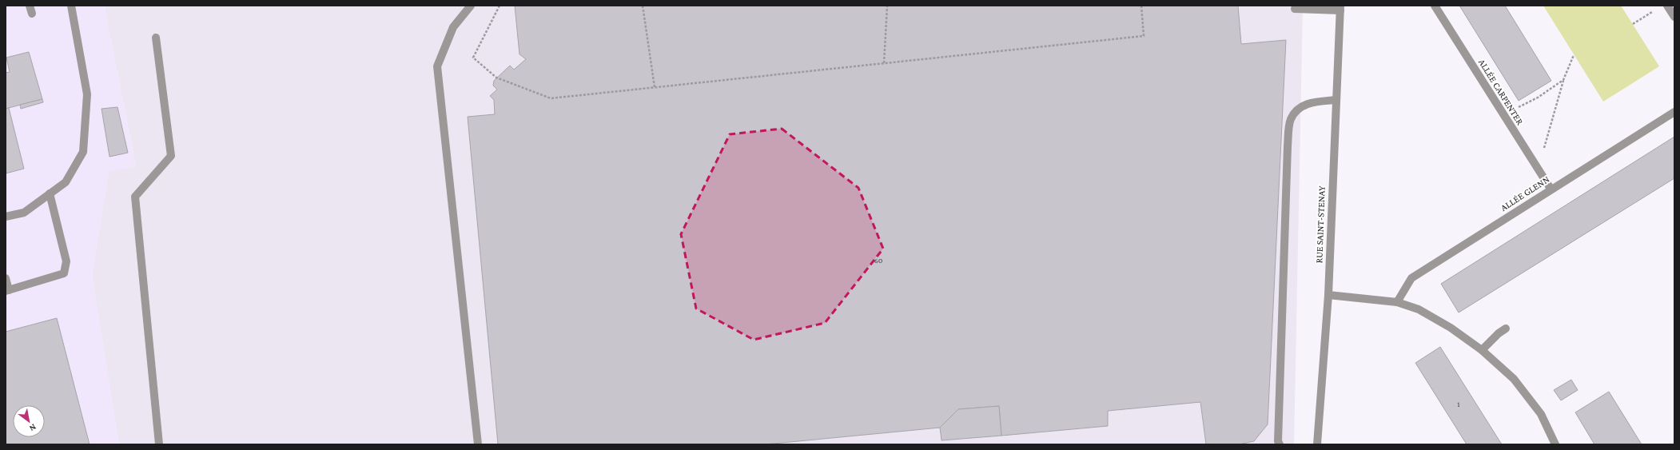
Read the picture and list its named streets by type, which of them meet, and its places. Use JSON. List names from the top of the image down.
{
  "streets": {
    "street": ["ALLÉE CARPENTER", "ALLÉE GLENN", "RUE SAINT-STENAY"]
  },
  "crossings": [
    ["ALLÉE CARPENTER", "ALLÉE GLENN"]
  ],
  "house_numbers": ["60", "1"],
  "north": "bottom right"
}
